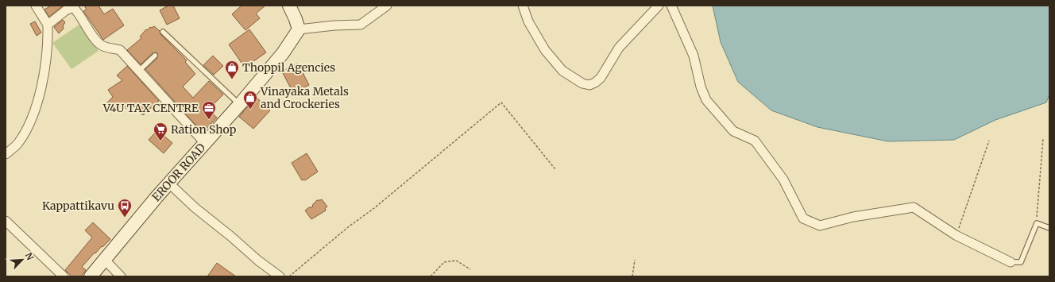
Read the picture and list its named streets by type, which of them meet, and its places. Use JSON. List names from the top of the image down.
{
  "streets": {
    "main road": ["EROOR ROAD"]
  },
  "places": {
    "shop": ["Thoppil Agencies", "Vinayaka Metals and Crockeries"],
    "office": ["V4U TAX CENTRE"],
    "supermarket": ["Ration Shop"],
    "bus stop": ["Kappattikavu"]
  },
  "north": "top right"
}
